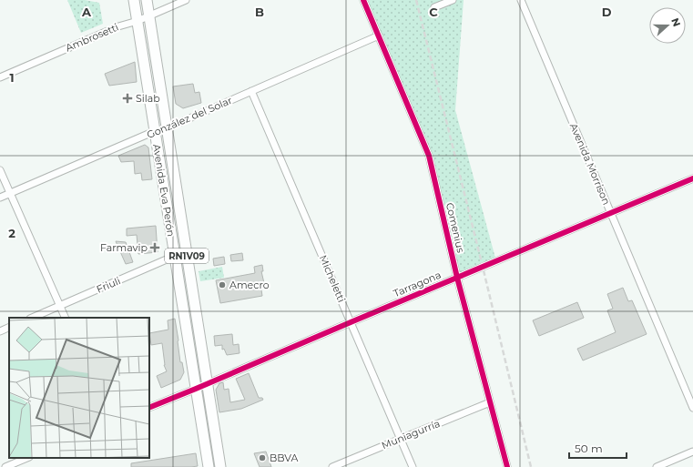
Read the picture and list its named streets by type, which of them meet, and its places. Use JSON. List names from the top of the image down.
{
  "streets": {
    "main road": ["Avenida Eva Perón", "RN1V09"],
    "street": [
      "Ambrosetti",
      "González del Solar",
      "Avenida Morrison",
      "Comenius",
      "Micheletti",
      "Tarragona",
      "Friuli",
      "Muniagurría"
    ]
  },
  "crossings": [
    ["Ambrosetti", "Avenida Eva Perón"],
    ["González del Solar", "Avenida Eva Perón"],
    ["González del Solar", "Comenius"],
    ["González del Solar", "Micheletti"],
    ["Avenida Morrison", "Tarragona"],
    ["Avenida Eva Perón", "Tarragona"],
    ["Avenida Eva Perón", "Friuli"],
    ["Comenius", "Tarragona"],
    ["Comenius", "Muniagurría"],
    ["Micheletti", "Tarragona"],
    ["Micheletti", "Muniagurría"]
  ],
  "places": {
    "health": ["Silab", "Farmavip"],
    "other": ["Amecro", "BBVA"]
  },
  "scale_bar": "50 m",
  "north": "right",
  "grid": {
    "columns": [
      "A",
      "B",
      "C",
      "D"
    ],
    "rows": ["1", "2"]
  }
}
